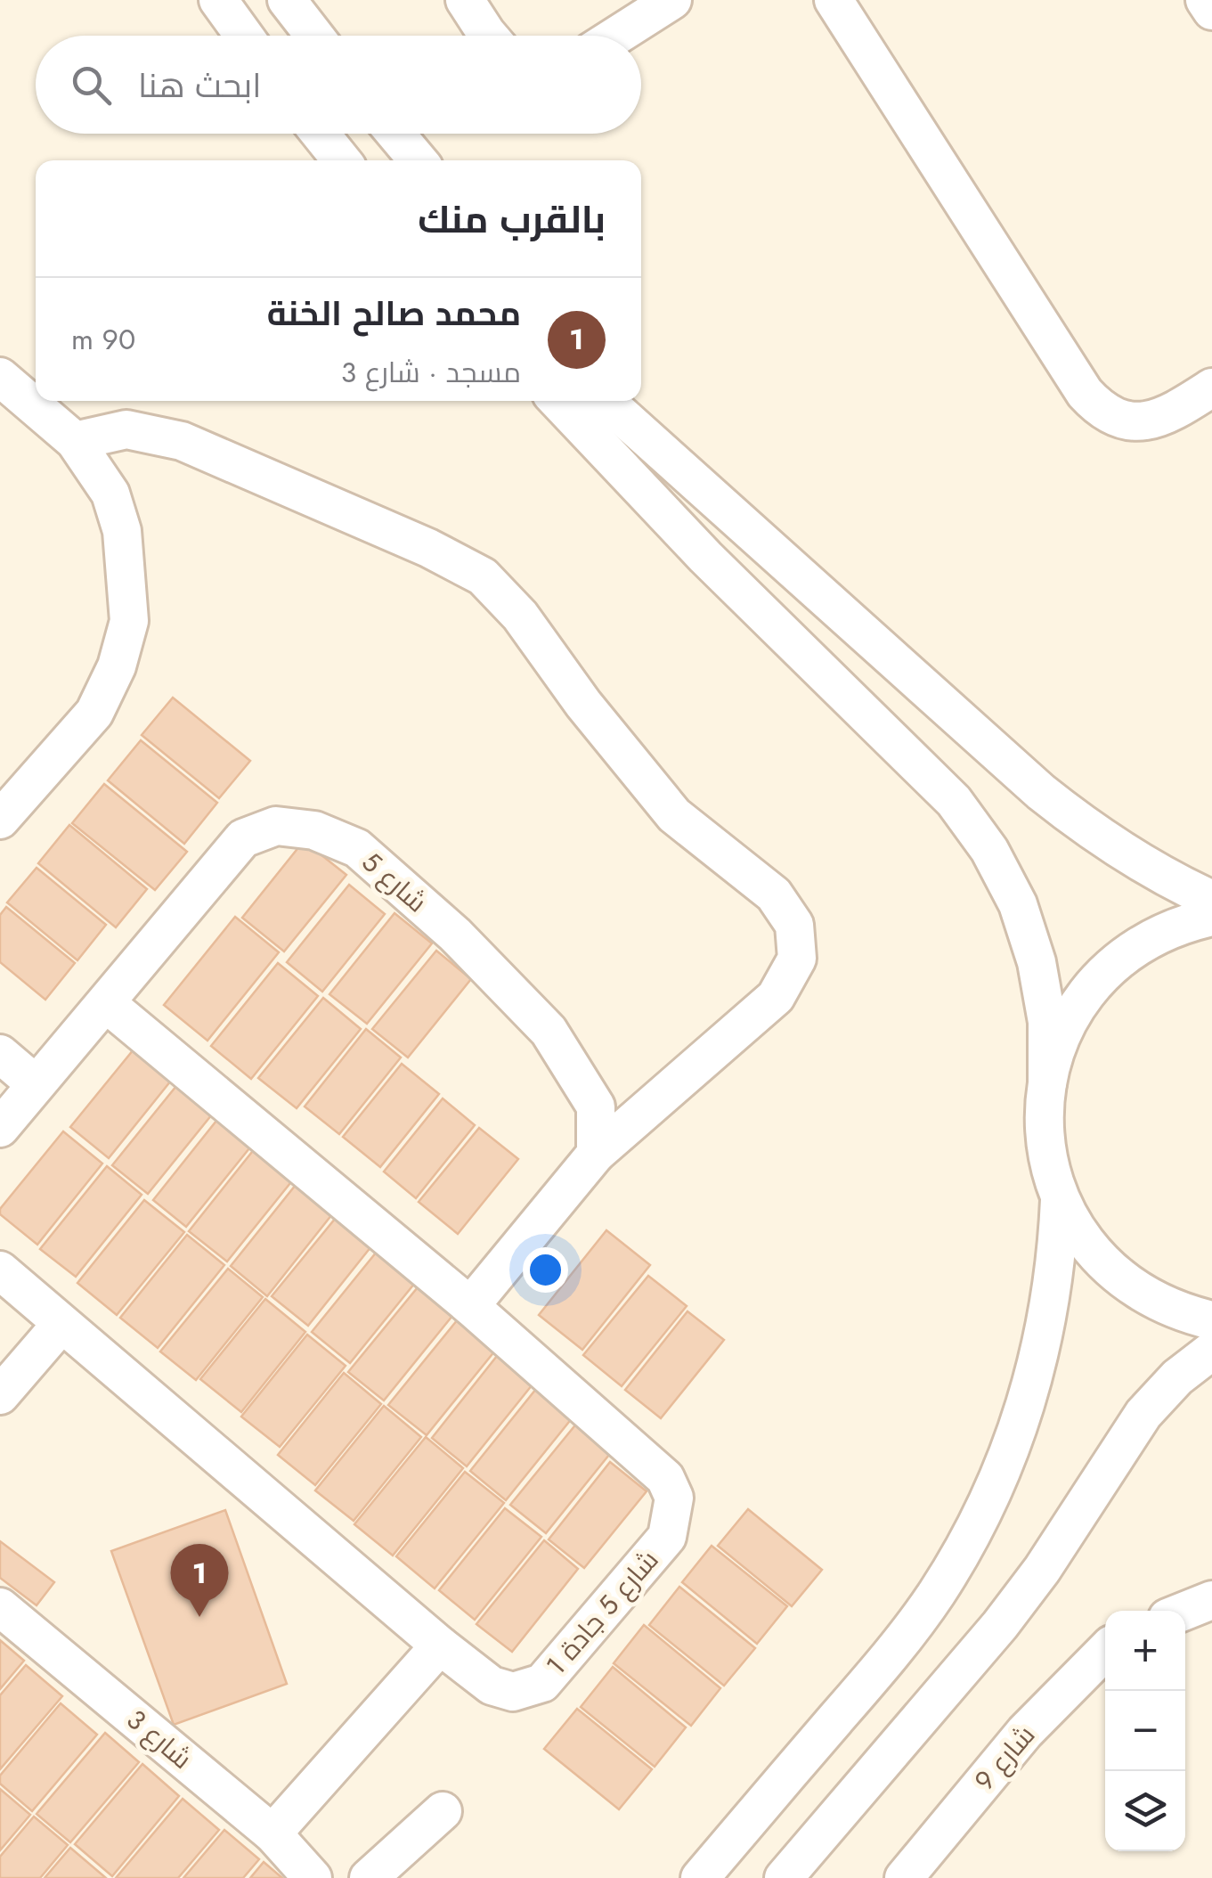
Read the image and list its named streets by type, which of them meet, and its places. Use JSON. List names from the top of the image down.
{
  "streets": {
    "street": [
      "شارع 5",
      "شارع 5 جادة 1",
      "شارع 3",
      "شارع 9"
    ]
  },
  "crossings": [
    ["شارع 5", "شارع 5 جادة 1"]
  ],
  "page": {
    "search": "ابحث هنا",
    "heading": "بالقرب منك",
    "list": [
      {
        "mark": "1",
        "name": "محمد صالح الخنة",
        "note": "مسجد · شارع 3",
        "value": "90 m"
      }
    ],
    "pins": "1",
    "map_buttons": ["+", "−"]
  }
}
